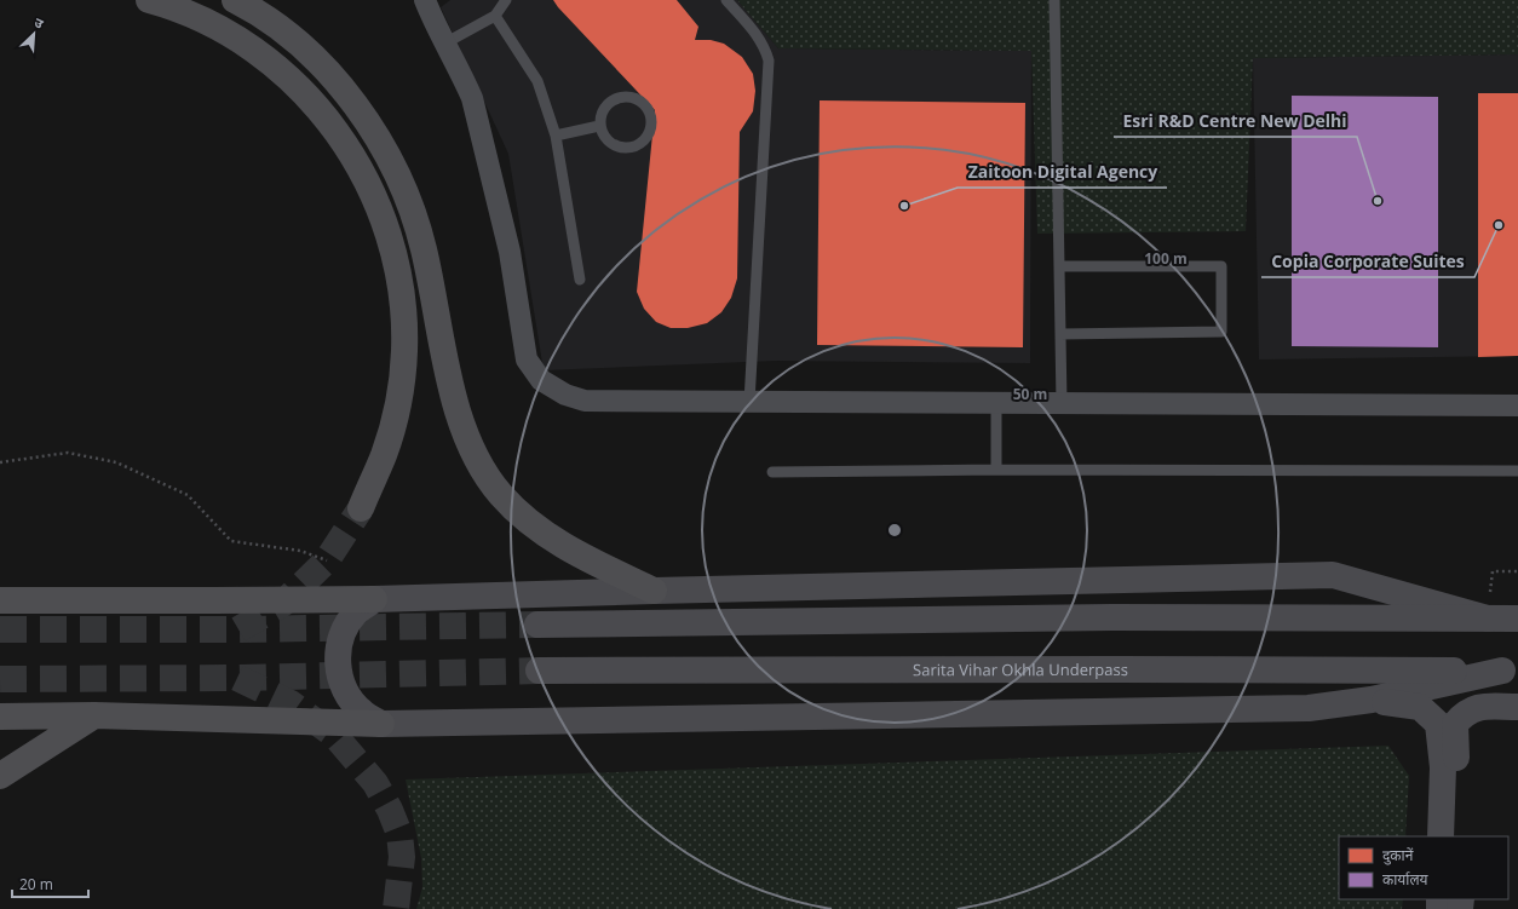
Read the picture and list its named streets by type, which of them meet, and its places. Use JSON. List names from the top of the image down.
{
  "streets": {
    "main road": ["Sarita Vihar Okhla Underpass"]
  },
  "places": ["Esri R&D Centre New Delhi", "Zaitoon Digital Agency", "Copia Corporate Suites"],
  "legend": ["दुकानें", "कार्यालय"],
  "scale_bar": "20 m",
  "north": "top right",
  "rings": ["100 m", "50 m"]
}
